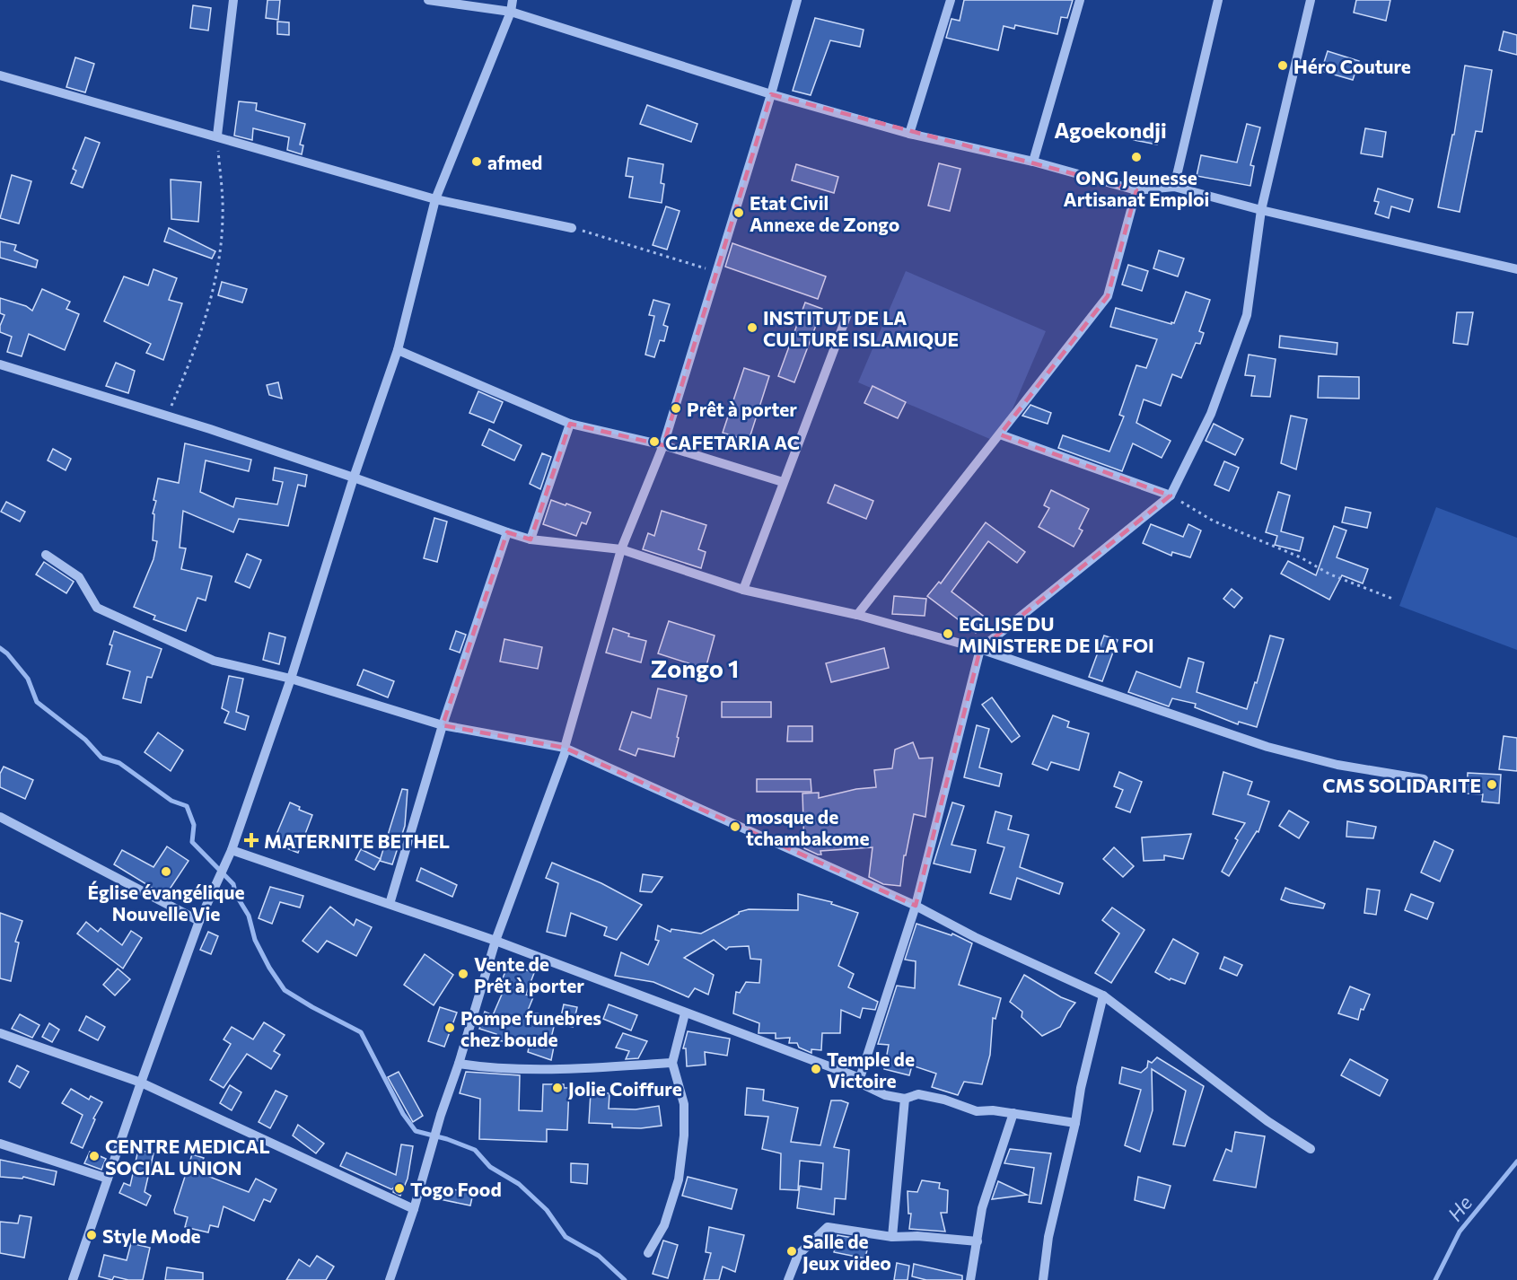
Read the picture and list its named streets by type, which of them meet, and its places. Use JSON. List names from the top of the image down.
{
  "districts": ["Agoekondji", "Zongo 1"],
  "water": ["He"],
  "places": {
    "other": [
      "Héro Couture",
      "ONG Jeunesse Artisanat Emploi",
      "afmed",
      "Etat Civil Annexe de Zongo",
      "INSTITUT DE LA CULTURE ISLAMIQUE",
      "Prêt à porter",
      "CAFETARIA AC",
      "EGLISE DU MINISTERE DE LA FOI",
      "CMS SOLIDARITE",
      "mosque de tchambakome",
      "Église évangélique Nouvelle Vie",
      "Vente de Prêt à porter",
      "Pompe funebres chez boude",
      "Temple de Victoire",
      "Jolie Coiffure",
      "CENTRE MEDICAL SOCIAL UNION",
      "Togo Food",
      "Style Mode",
      "Salle de Jeux video"
    ],
    "health": ["MATERNITE BETHEL"]
  }
}
